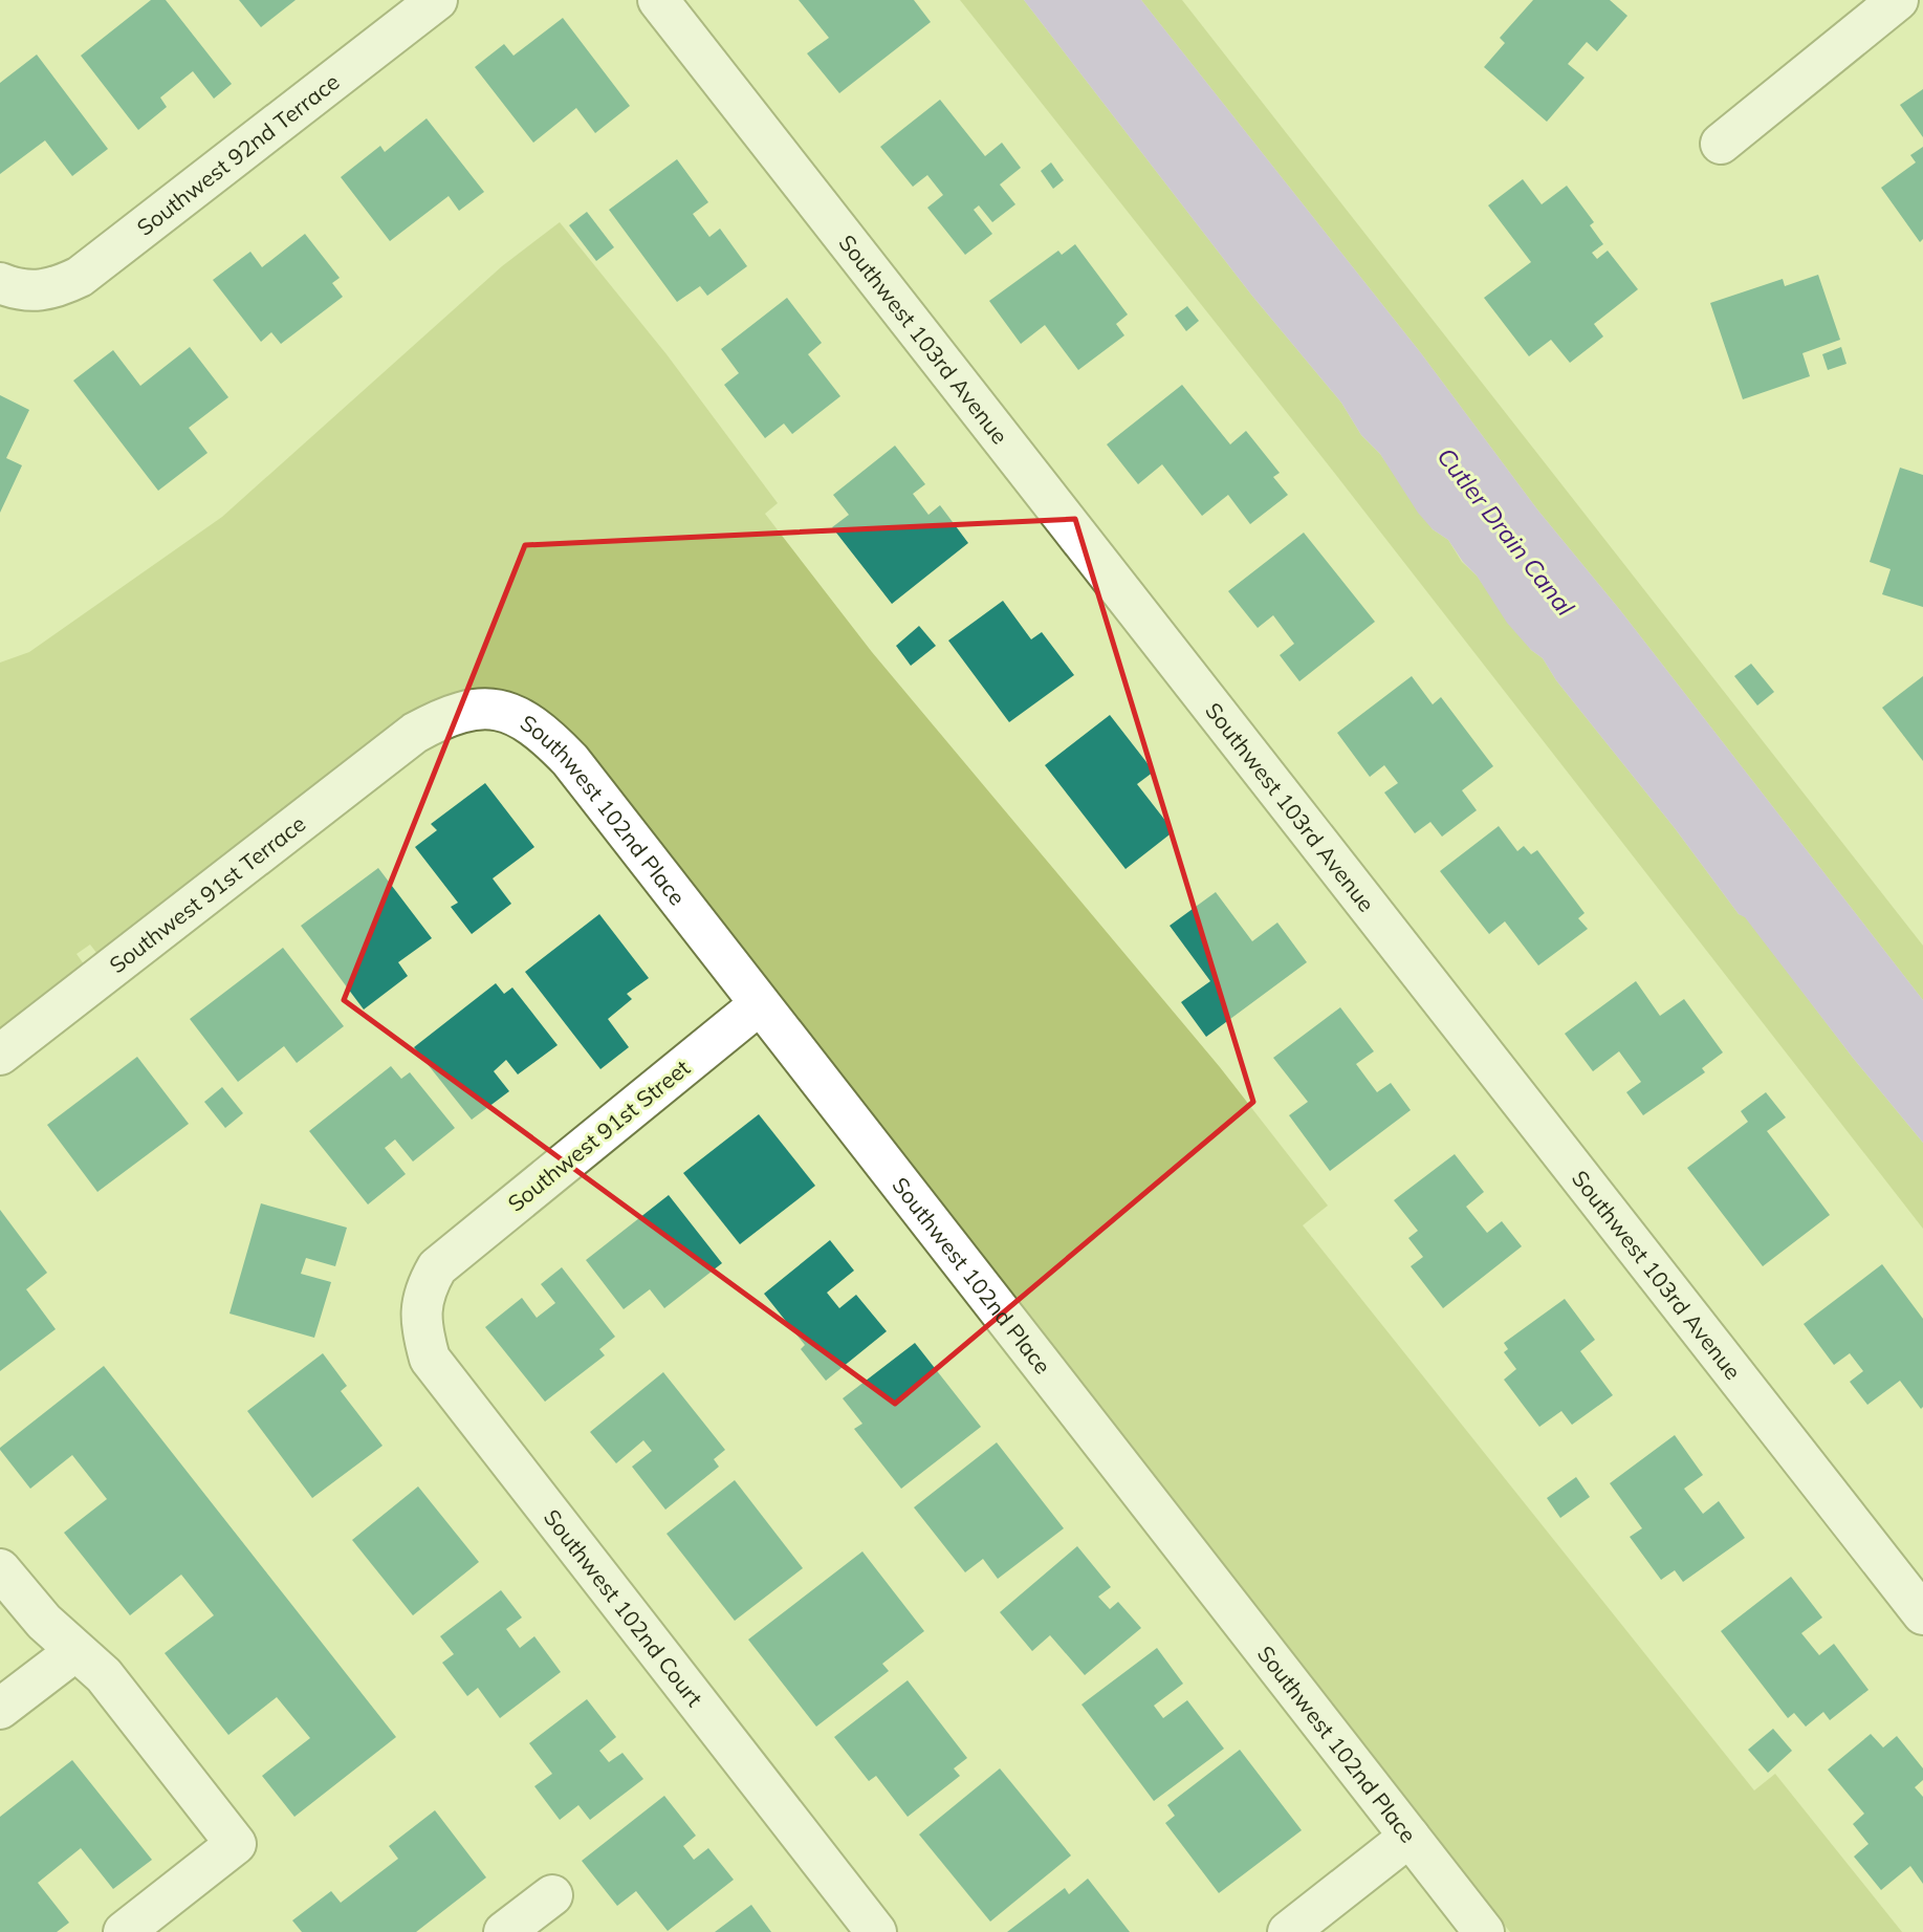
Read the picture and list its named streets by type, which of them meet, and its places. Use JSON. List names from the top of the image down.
{
  "streets": {
    "street": [
      "Southwest 92nd Terrace",
      "Southwest 103rd Avenue",
      "Southwest 102nd Place",
      "Southwest 91st Terrace",
      "Southwest 91st Street",
      "Southwest 102nd Court"
    ]
  },
  "crossings": [
    ["Southwest 102nd Place", "Southwest 91st Terrace"],
    ["Southwest 102nd Place", "Southwest 91st Street"],
    ["Southwest 91st Street", "Southwest 102nd Court"]
  ],
  "water": ["Cutler Drain Canal"]
}
